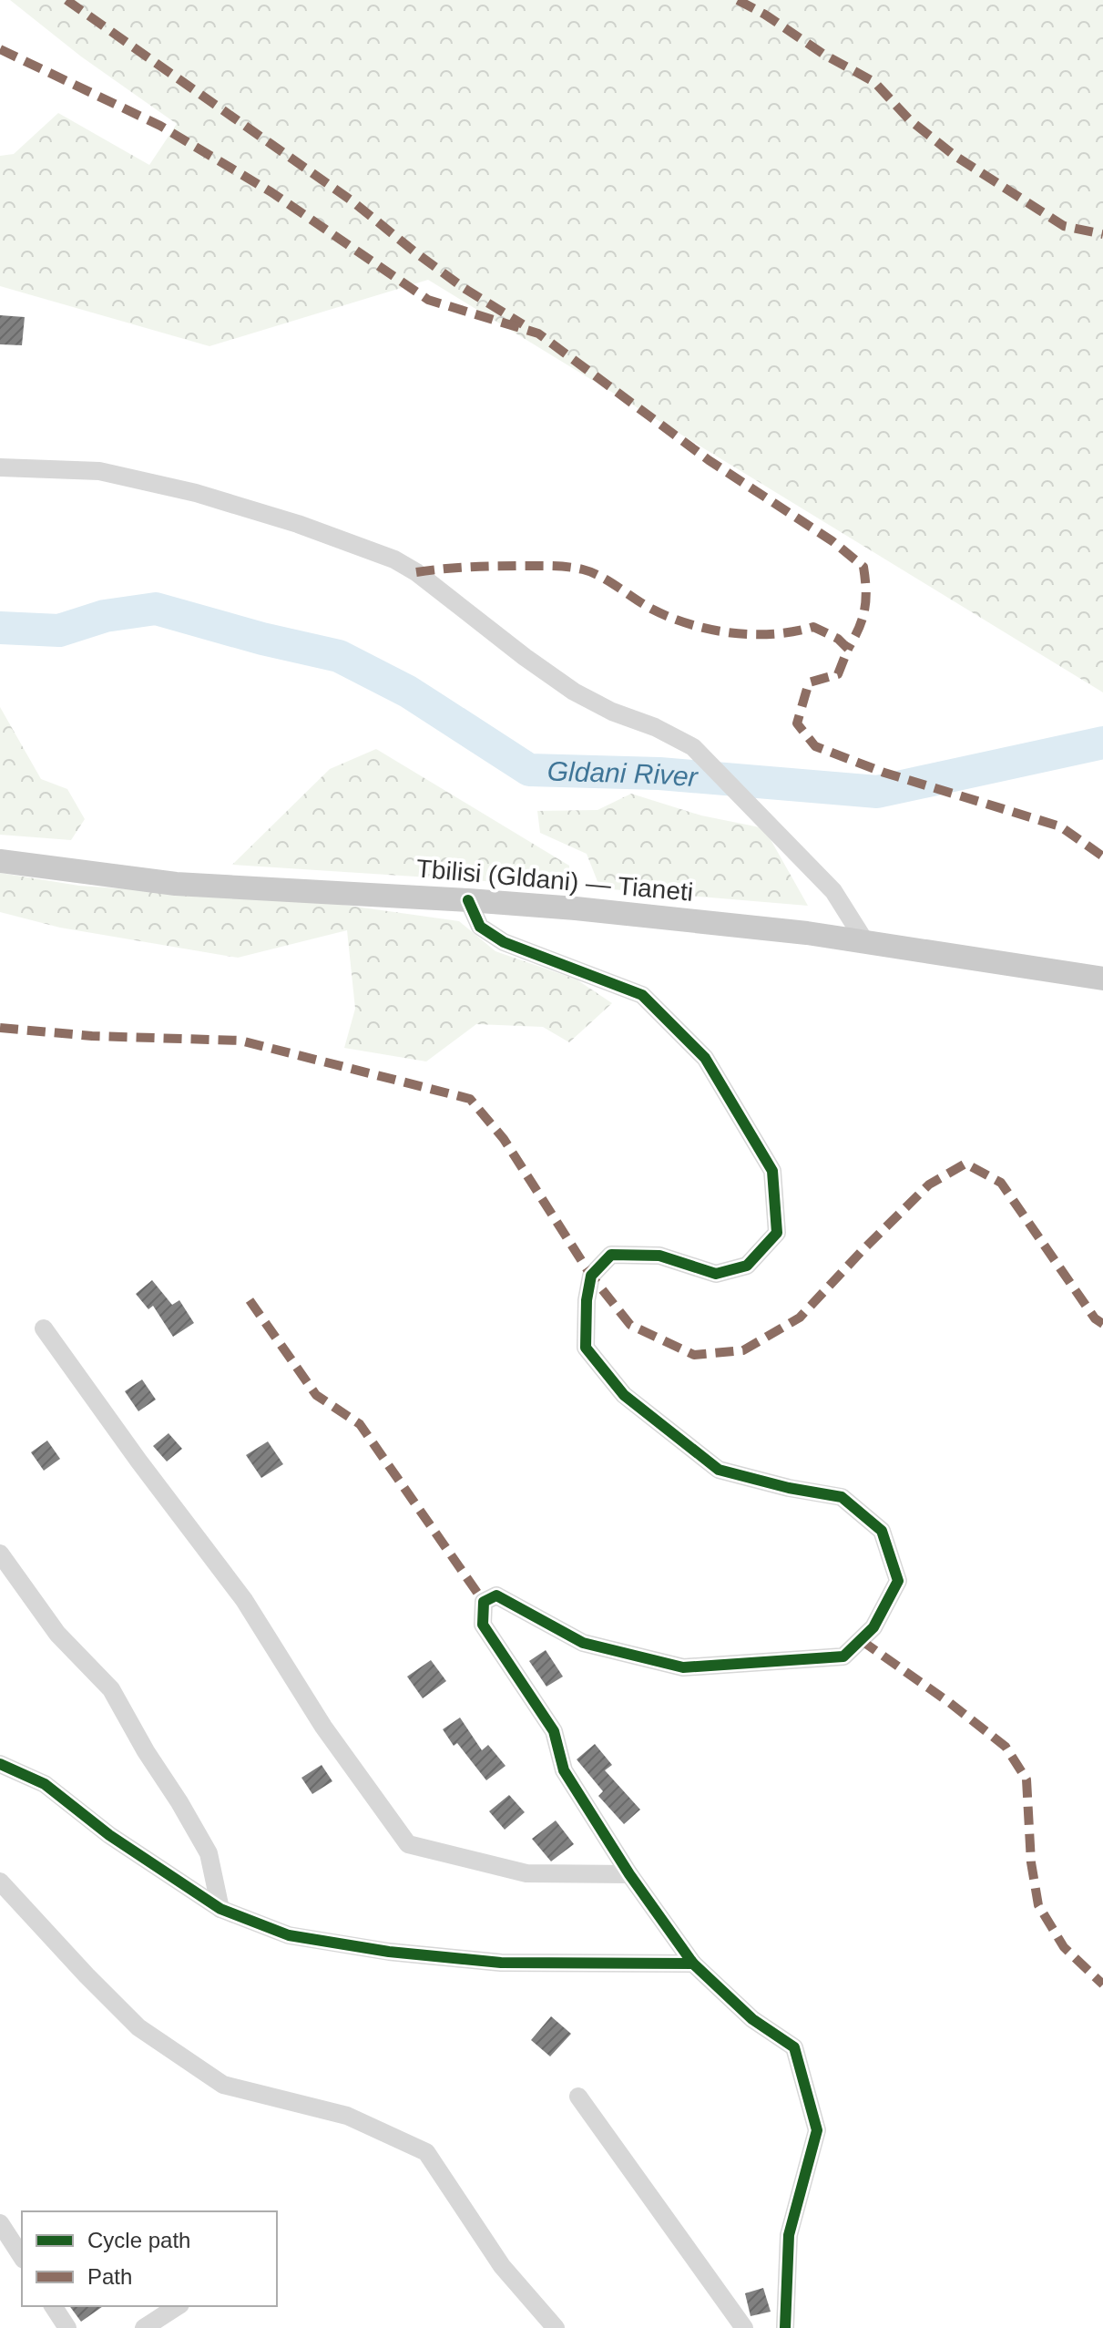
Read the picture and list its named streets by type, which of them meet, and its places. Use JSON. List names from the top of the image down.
{
  "streets": {
    "main road": ["Tbilisi (Gldani) — Tianeti"]
  },
  "water": ["Gldani River"],
  "legend": ["Cycle path", "Path"]
}
